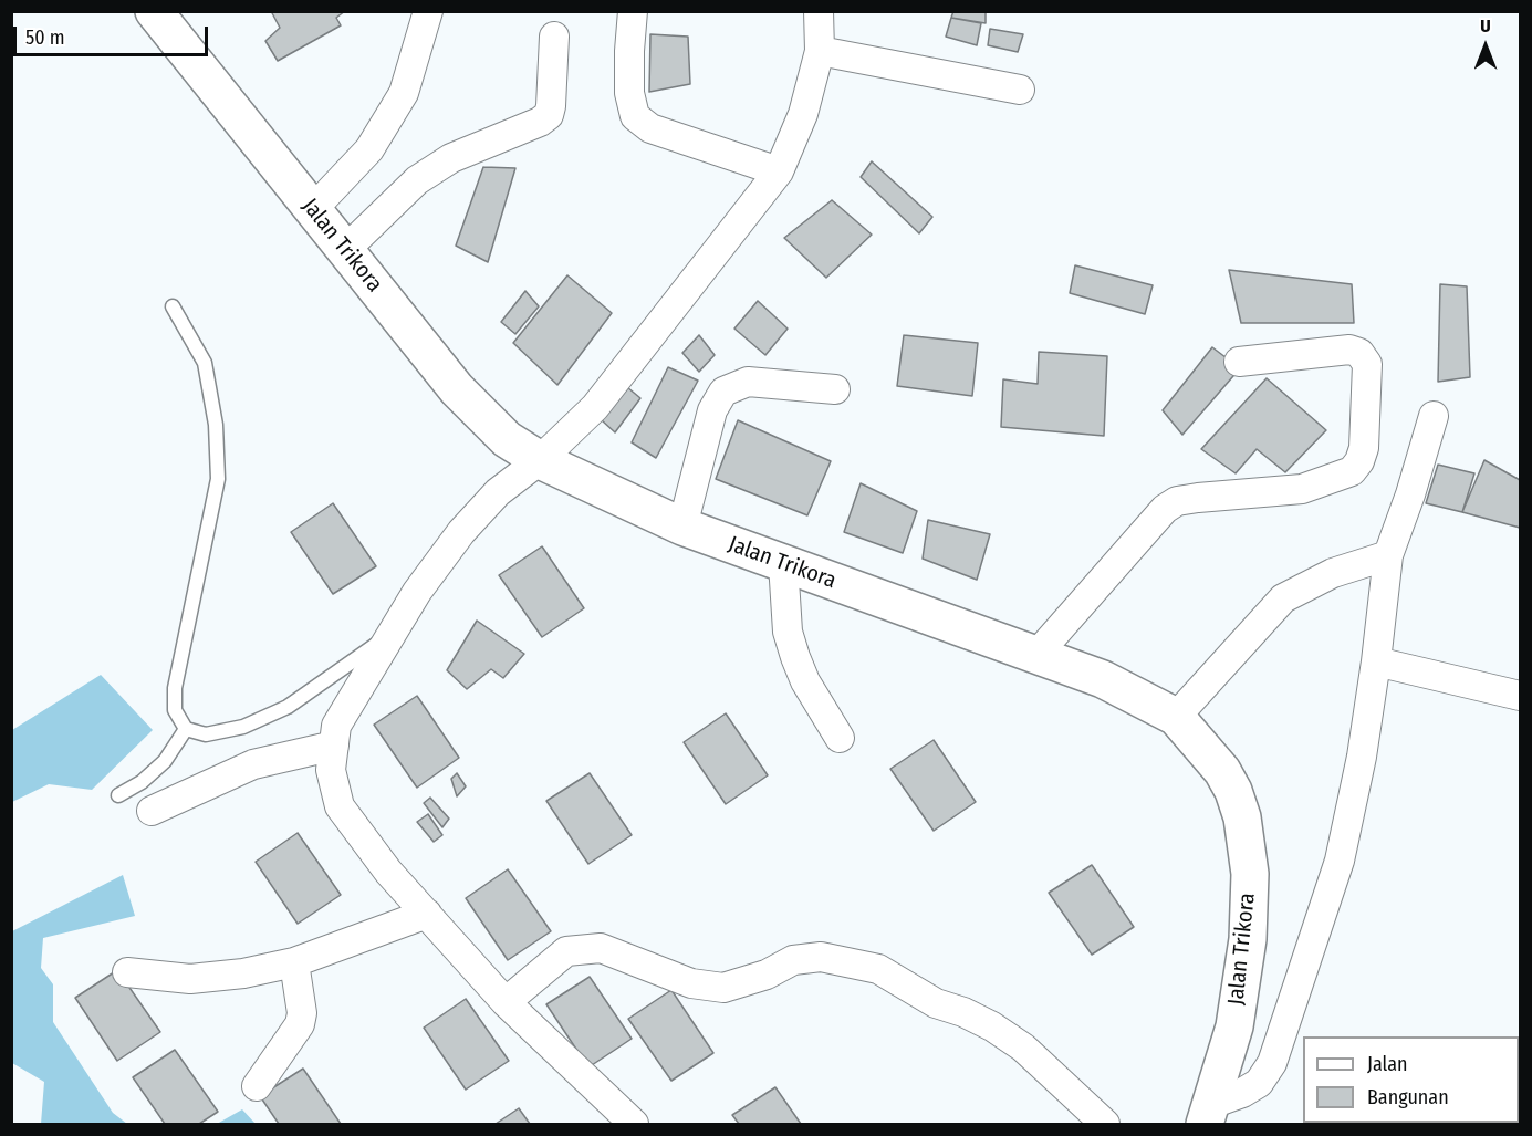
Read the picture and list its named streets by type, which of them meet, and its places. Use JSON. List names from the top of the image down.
{
  "streets": {
    "street": ["Jalan Trikora"]
  },
  "legend": ["Jalan", "Bangunan"],
  "scale_bar": "50 m",
  "north": "top"
}
